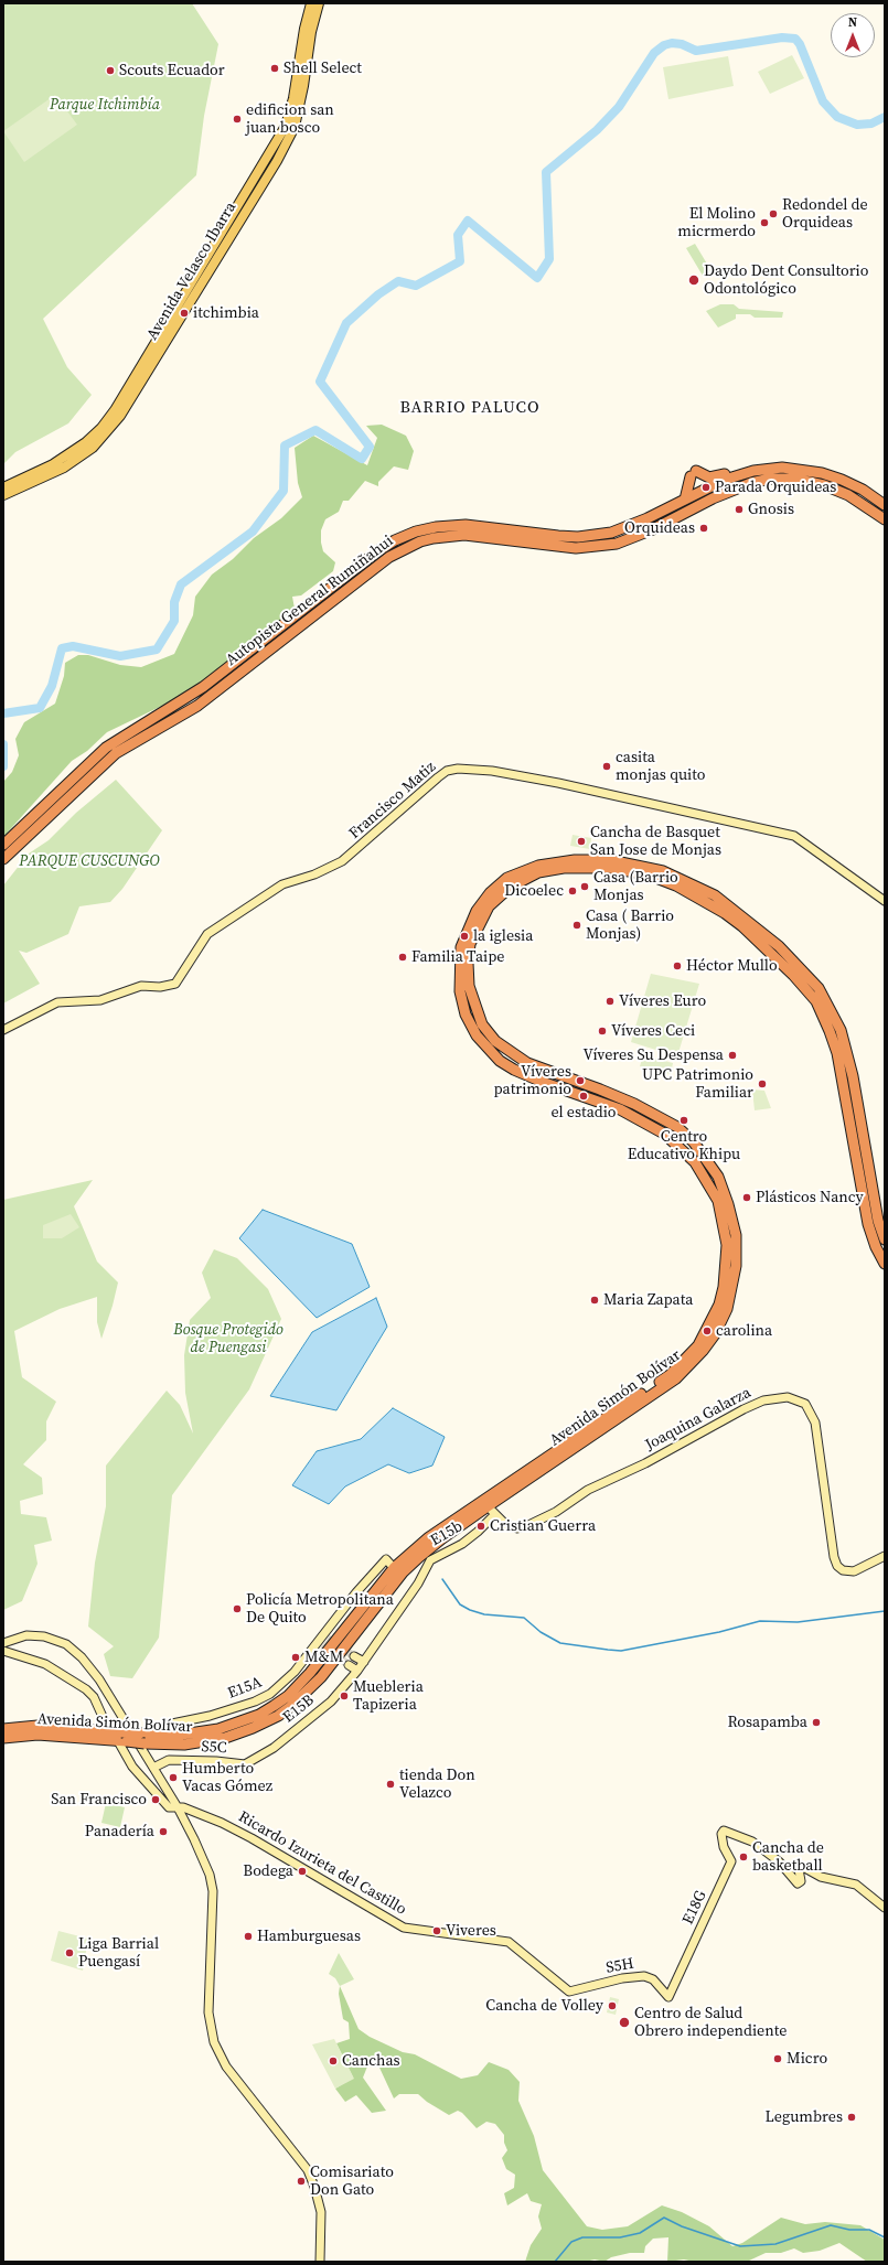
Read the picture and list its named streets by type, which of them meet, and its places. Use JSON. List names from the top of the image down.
{
  "streets": {
    "highway": ["Autopista General Rumiñahui", "Avenida Simón Bolívar"],
    "main road": ["Avenida Velasco Ibarra"],
    "street": [
      "Francisco Matiz",
      "Joaquina Galarza",
      "E15b",
      "E15A",
      "E15B",
      "S5C",
      "Ricardo Izurieta del Castillo",
      "E18G",
      "S5H"
    ]
  },
  "crossings": [
    ["Avenida Simón Bolívar", "Joaquina Galarza"],
    ["Avenida Simón Bolívar", "E15A"],
    ["Avenida Simón Bolívar", "Ricardo Izurieta del Castillo"],
    ["Joaquina Galarza", "E15b"],
    ["E15b", "E15B"],
    ["E15B", "S5C"],
    ["Ricardo Izurieta del Castillo", "S5H"],
    ["E18G", "S5H"]
  ],
  "districts": ["BARRIO PALUCO"],
  "parks": ["Parque Itchimbía", "PARQUE CUSCUNGO", "Bosque Protegido de Puengasi"],
  "places": [
    "Shell Select",
    "Scouts Ecuador",
    "edificion san juan bosco",
    "Redondel de Orquideas",
    "El Molino micrmerdo",
    "Daydo Dent Consultorio Odontológico",
    "itchimbia",
    "Parada Orquideas",
    "Gnosis",
    "Orquideas",
    "casita monjas quito",
    "Cancha de Basquet San Jose de Monjas",
    "Casa (Barrio Monjas",
    "Dicoelec",
    "Casa ( Barrio Monjas)",
    "la iglesia",
    "Familia Taipe",
    "Héctor Mullo",
    "Víveres Euro",
    "Víveres Ceci",
    "Víveres Su Despensa",
    "Víveres patrimonio",
    "UPC Patrimonio Familiar",
    "el estadio",
    "Centro Educativo Khipu",
    "Plásticos Nancy",
    "Maria Zapata",
    "carolina",
    "Cristian Guerra",
    "Policía Metropolitana De Quito",
    "M&M",
    "Muebleria Tapizeria",
    "Rosapamba",
    "Humberto Vacas Gómez",
    "tienda Don Velazco",
    "San Francisco",
    "Panadería",
    "Cancha de basketball",
    "Bodega",
    "Viveres",
    "Hamburguesas",
    "Liga Barrial Puengasí",
    "Cancha de Volley",
    "Centro de Salud Obrero independiente",
    "Micro",
    "Canchas",
    "Legumbres",
    "Comisariato Don Gato"
  ],
  "north": "top"
}
